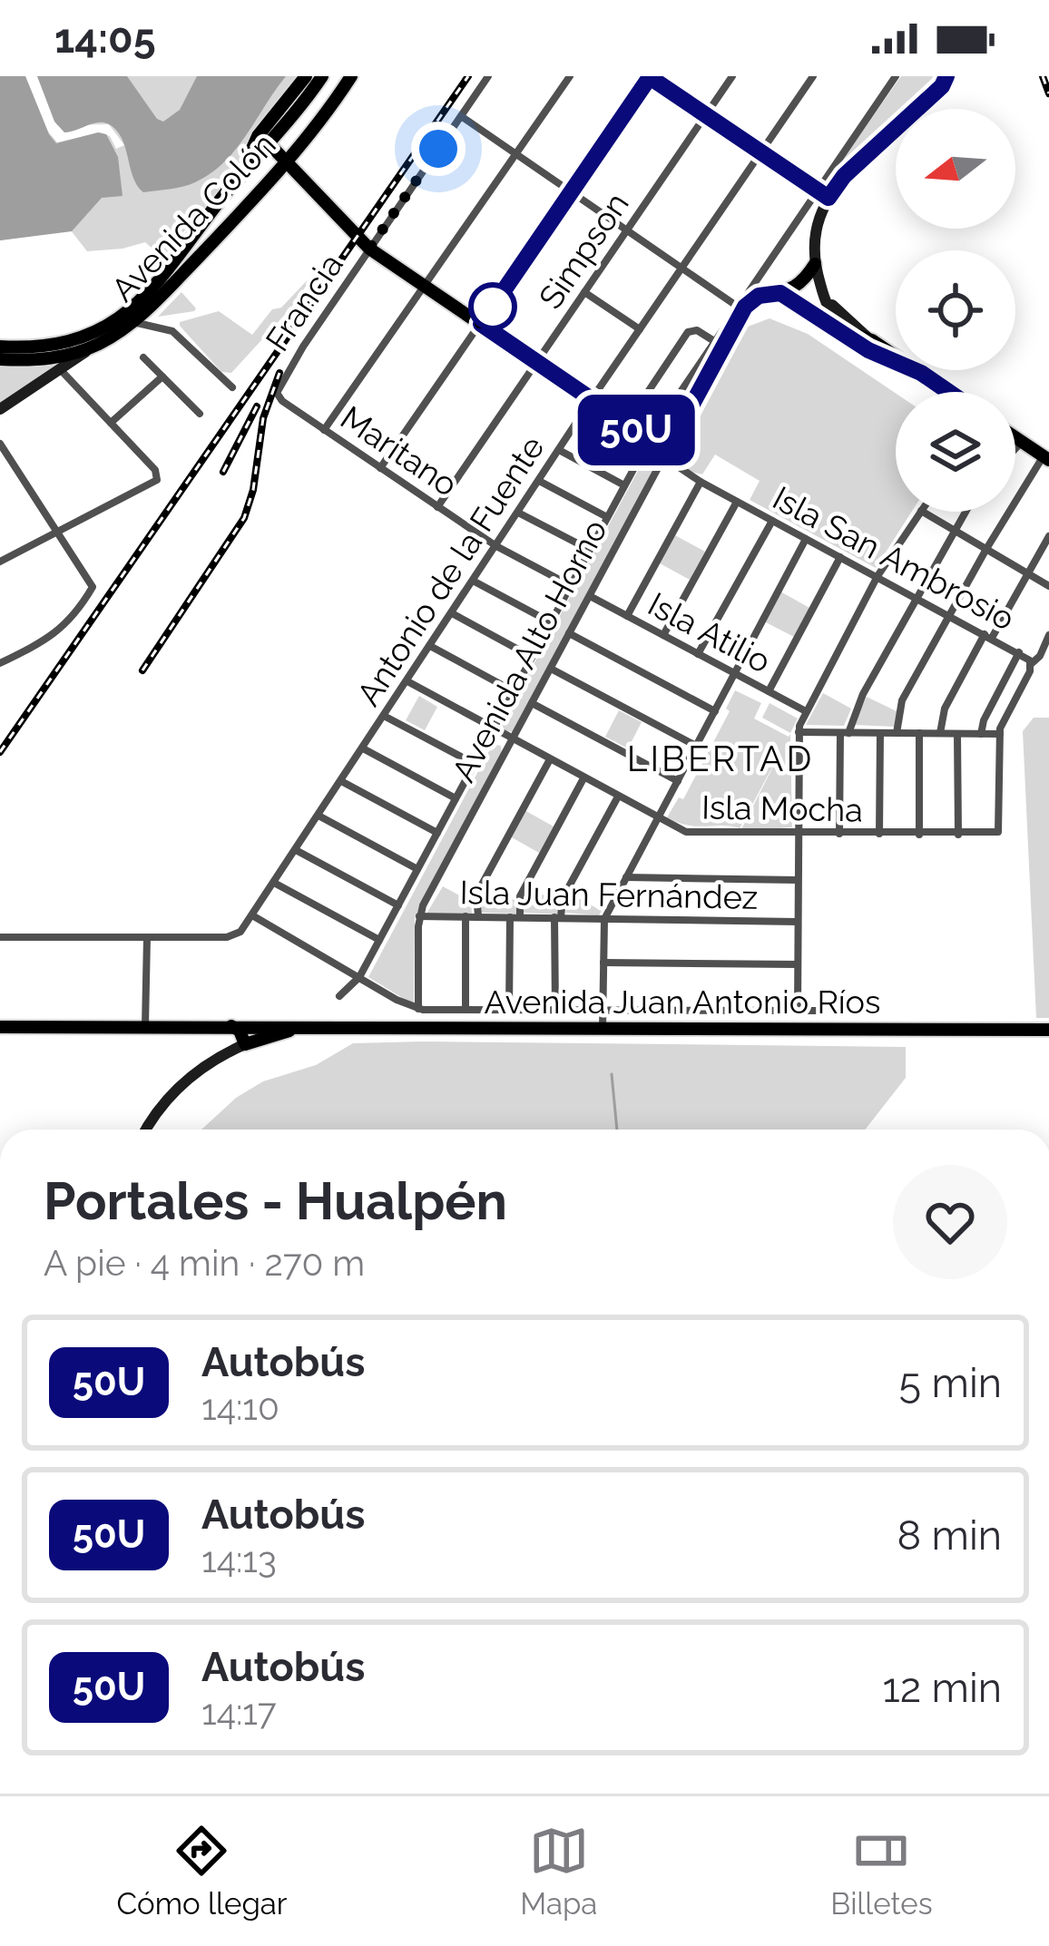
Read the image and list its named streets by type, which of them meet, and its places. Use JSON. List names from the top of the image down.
{
  "streets": {
    "main road": ["Avenida Colón", "Avenida Alto Horno", "Avenida Juan Antonio Ríos"],
    "street": [
      "Simpson",
      "Francia",
      "Maritano",
      "Isla San Ambrosio",
      "Antonio de la Fuente",
      "Isla Atilio",
      "Isla Mocha",
      "Isla Juan Fernández"
    ]
  },
  "crossings": [
    ["Simpson", "Maritano"],
    ["Francia", "Maritano"],
    ["Maritano", "Antonio de la Fuente"],
    ["Isla San Ambrosio", "Avenida Alto Horno"],
    ["Isla San Ambrosio", "Isla Mocha"],
    ["Antonio de la Fuente", "Isla Mocha"],
    ["Antonio de la Fuente", "Isla Juan Fernández"],
    ["Isla Atilio", "Avenida Alto Horno"],
    ["Avenida Alto Horno", "Isla Mocha"],
    ["Avenida Alto Horno", "Isla Juan Fernández"]
  ],
  "districts": ["LIBERTAD"],
  "lines": ["bus line 50U"],
  "north": "left",
  "page": {
    "status": "14:05",
    "on_map": "50U",
    "heading": ["Portales - Hualpén", "A pie · 4 min · 270 m"],
    "list": [
      {
        "mark": "50U",
        "name": "Autobús",
        "note": "14:10",
        "value": "5 min"
      },
      {
        "mark": "50U",
        "name": "Autobús",
        "note": "14:13",
        "value": "8 min"
      },
      {
        "mark": "50U",
        "name": "Autobús",
        "note": "14:17",
        "value": "12 min"
      }
    ],
    "tabs": ["Cómo llegar", "Mapa", "Billetes"]
  }
}
